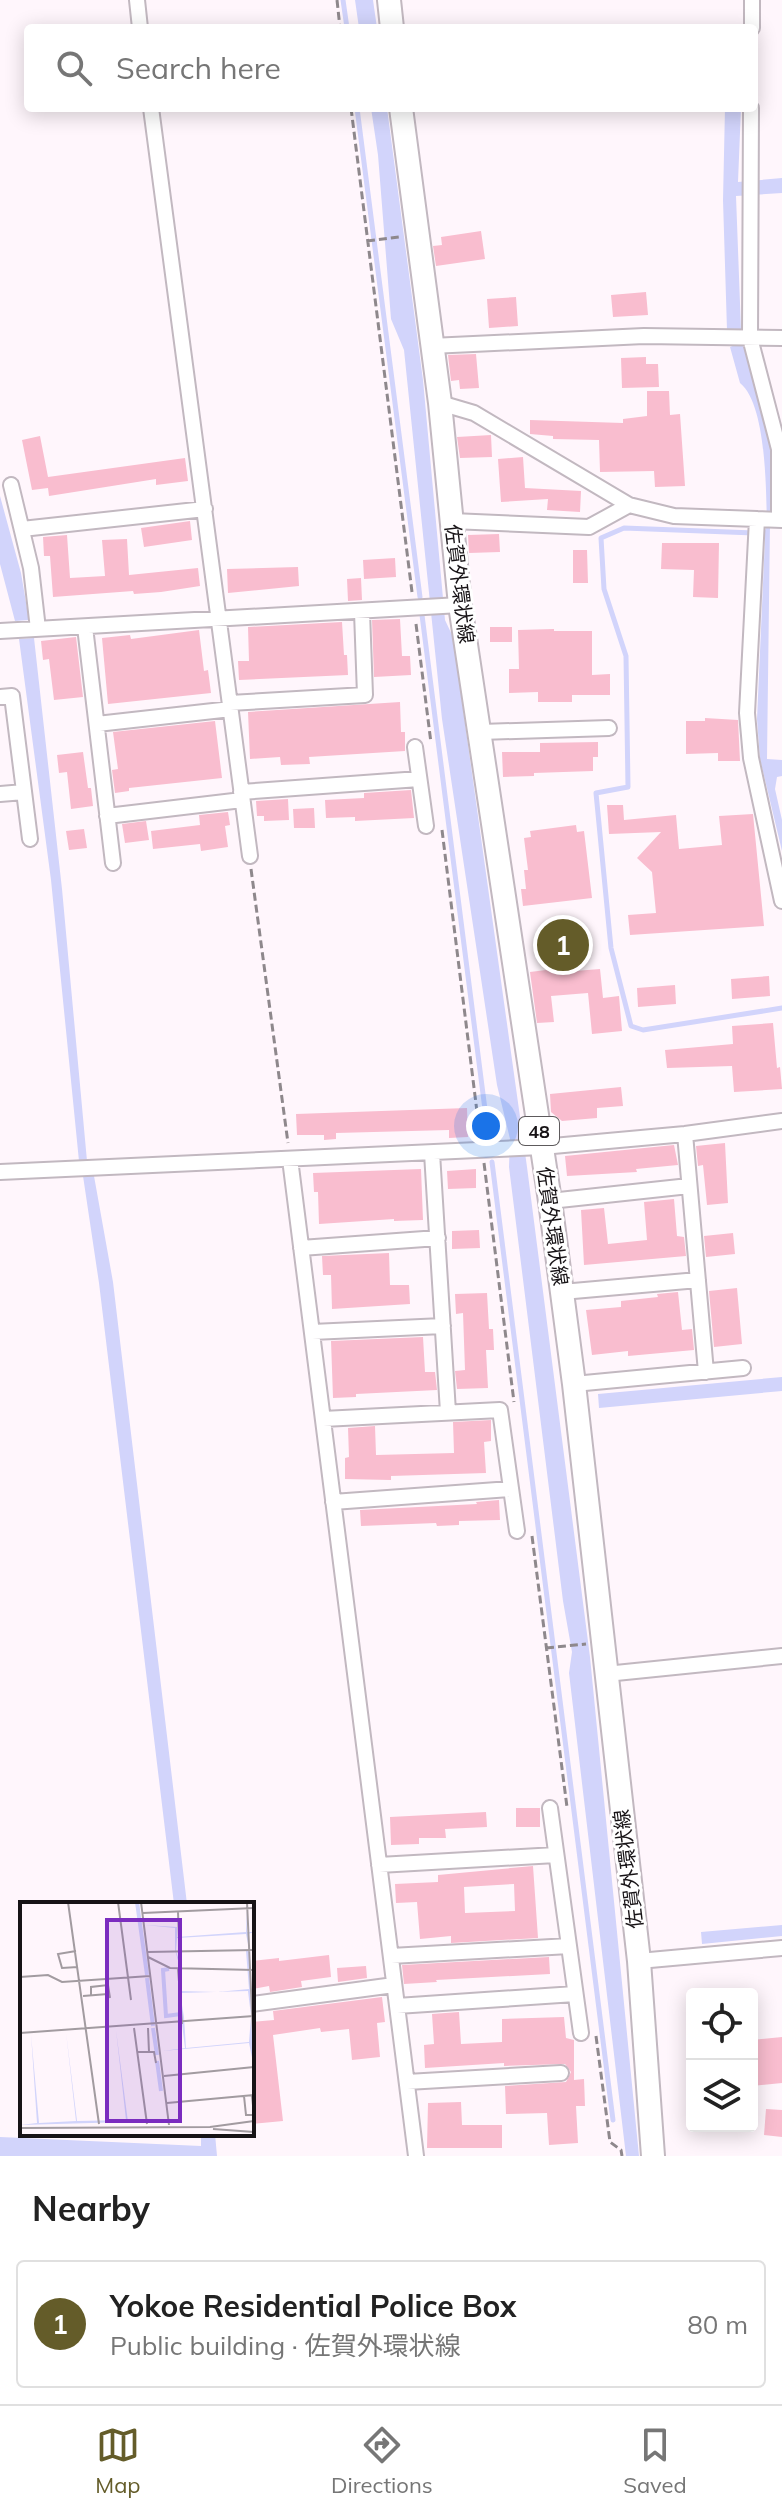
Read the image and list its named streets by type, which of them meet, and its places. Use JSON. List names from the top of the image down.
{
  "streets": {
    "main road": ["佐賀外環状線", "48"]
  },
  "page": {
    "search": "Search here",
    "pins": "1",
    "heading": "Nearby",
    "list": [
      {
        "mark": "1",
        "name": "Yokoe Residential Police Box",
        "note": "Public building · 佐賀外環状線",
        "value": "80 m"
      }
    ],
    "nav": ["Map", "Directions", "Saved"]
  }
}
